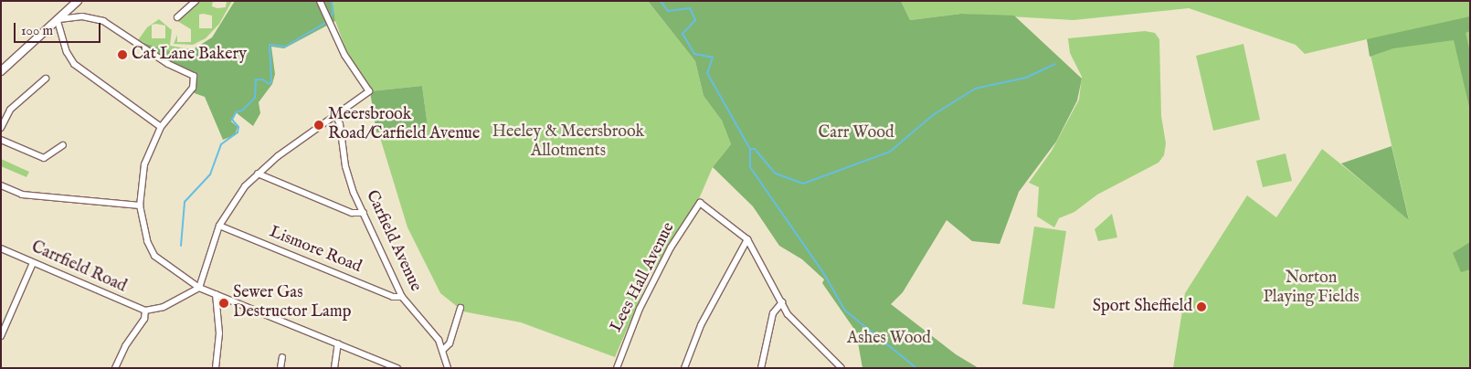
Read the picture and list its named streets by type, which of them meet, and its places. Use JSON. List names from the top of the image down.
{
  "streets": {
    "street": [
      "Carfield Avenue",
      "Lismore Road",
      "Carrfield Road",
      "Lees Hall Avenue"
    ]
  },
  "crossings": [
    ["Carfield Avenue", "Lismore Road"]
  ],
  "parks": [
    "Heeley & Meersbrook Allotments",
    "Carr Wood",
    "Norton Playing Fields",
    "Ashes Wood"
  ],
  "places": [
    "Cat Lane Bakery",
    "Meersbrook Road/Carfield Avenue",
    "Sewer Gas Destructor Lamp",
    "Sport Sheffield"
  ],
  "scale_bar": "100 m"
}
